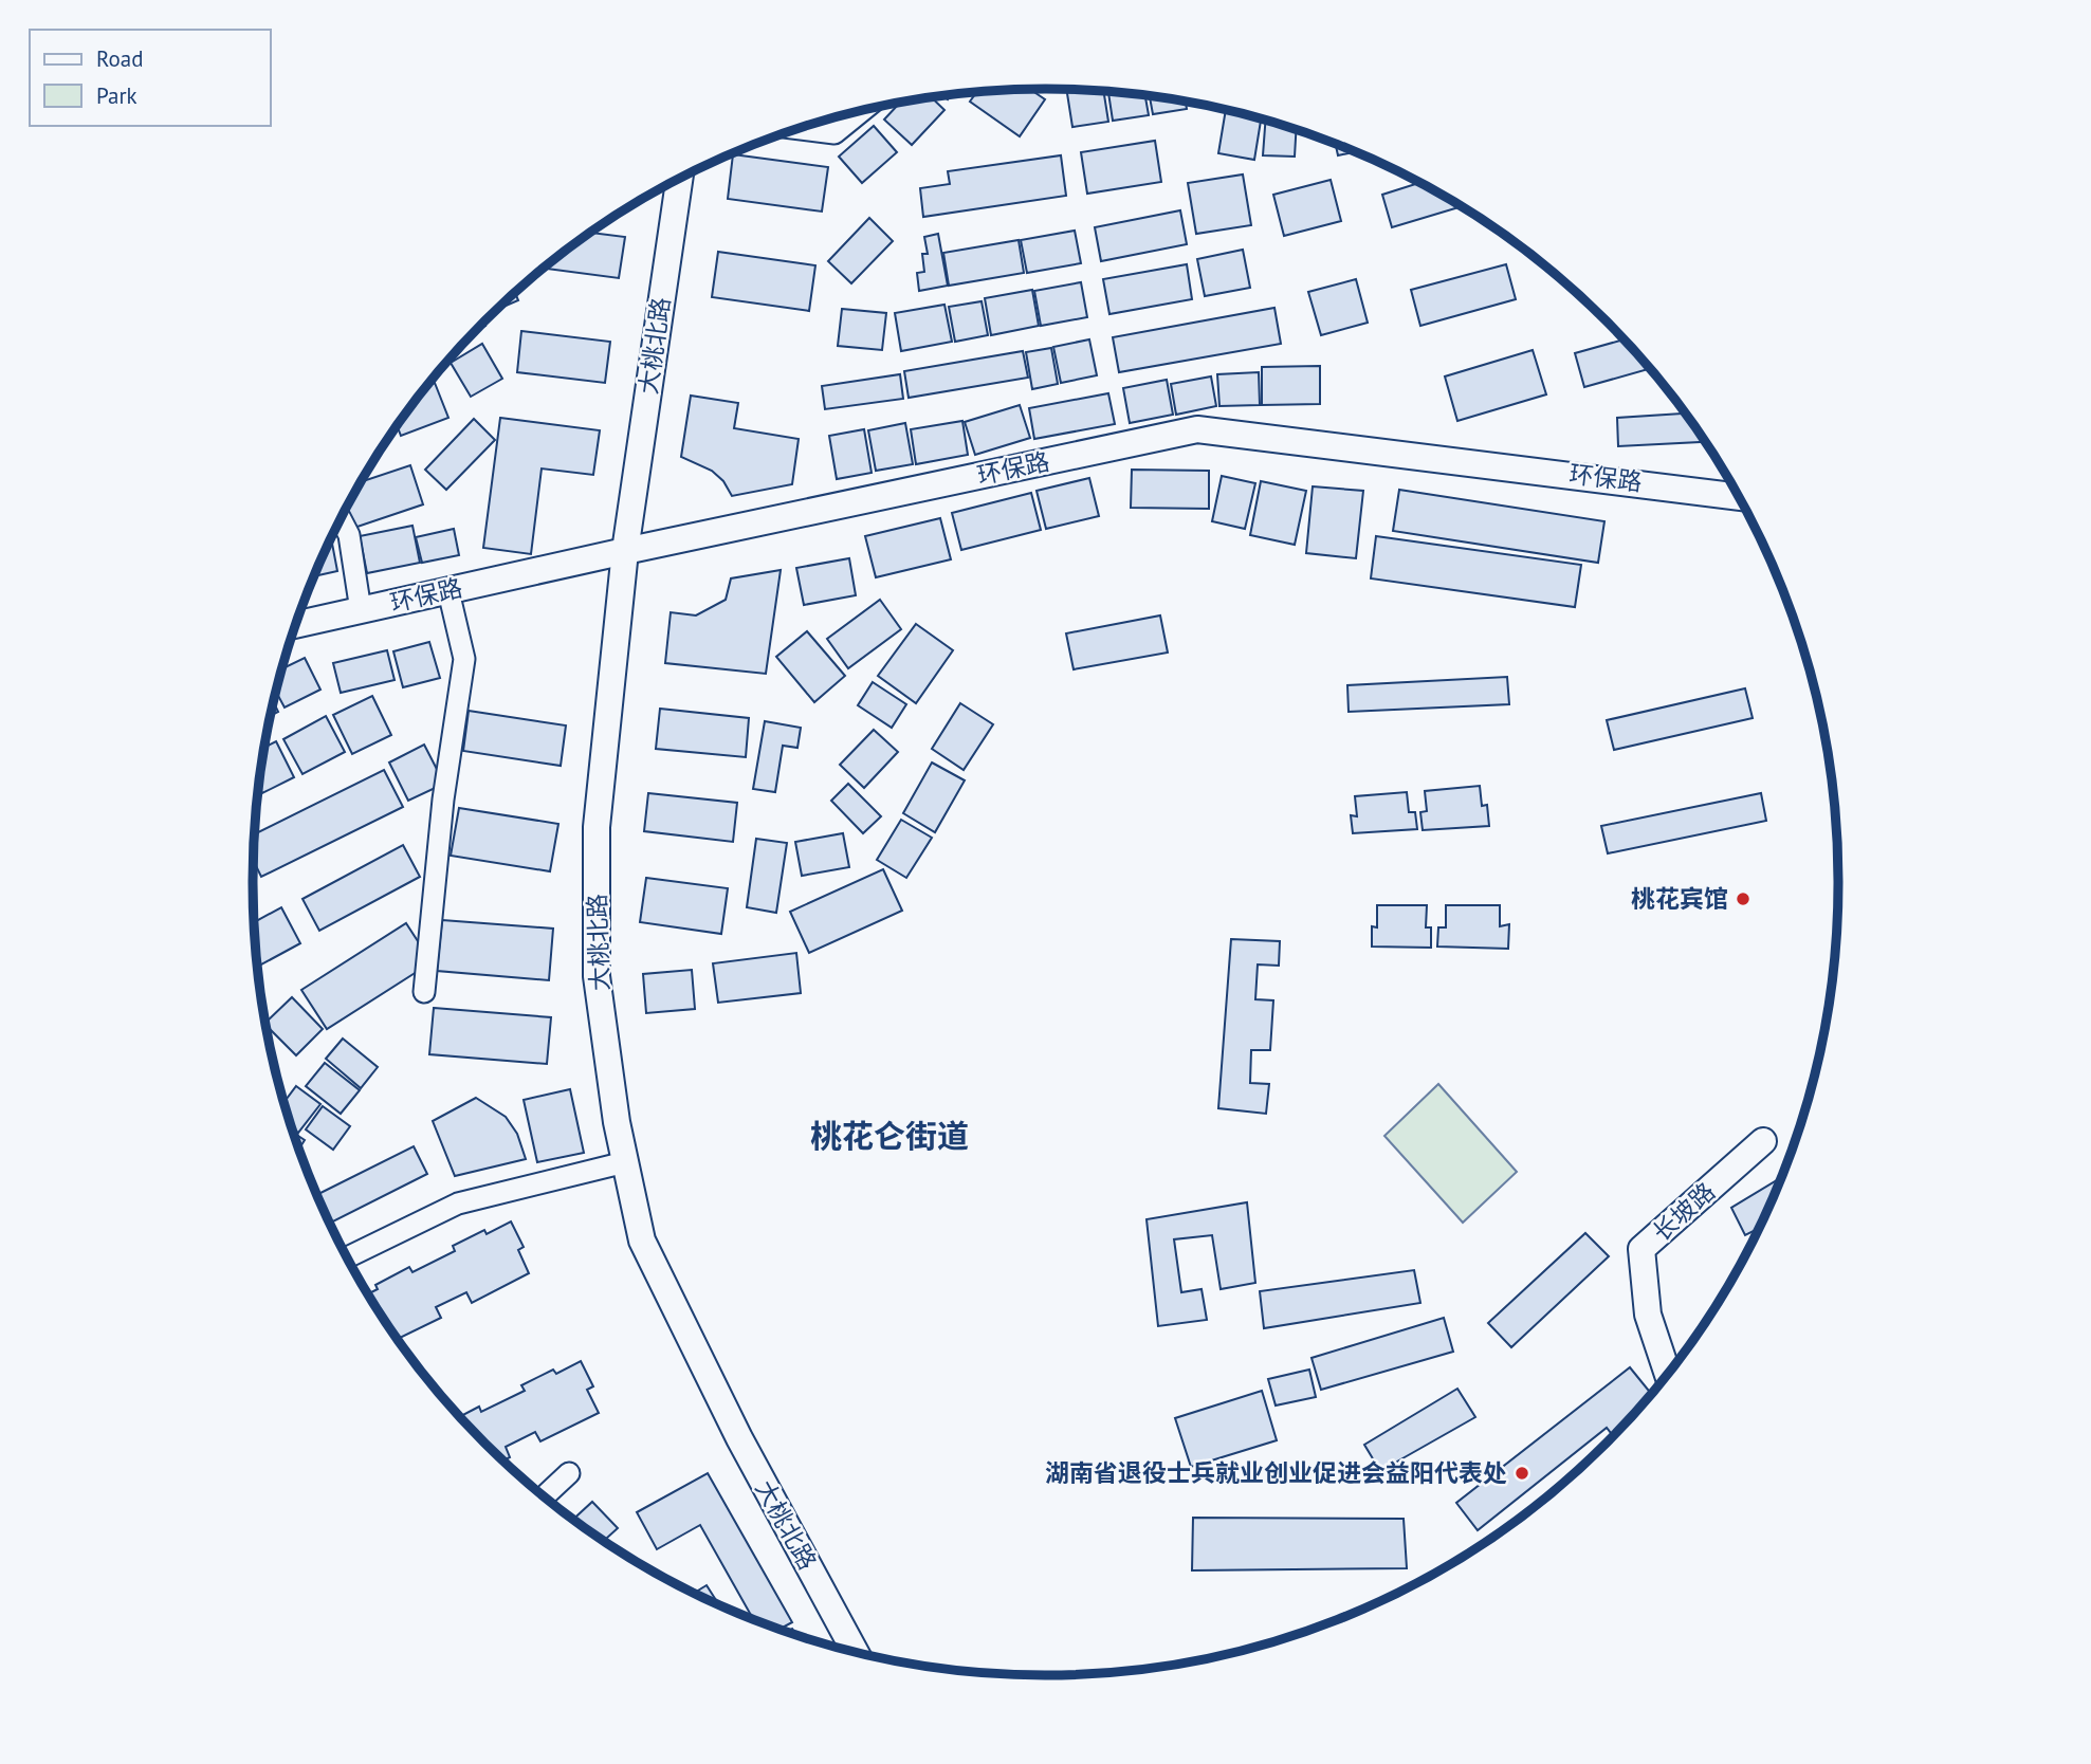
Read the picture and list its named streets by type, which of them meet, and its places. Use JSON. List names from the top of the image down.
{
  "streets": {
    "street": ["大桃北路", "环保路", "长坡路"]
  },
  "crossings": [
    ["大桃北路", "环保路"]
  ],
  "districts": ["桃花仑街道"],
  "places": ["桃花宾馆", "湖南省退役士兵就业创业促进会益阳代表处"],
  "legend": ["Road", "Park"]
}
